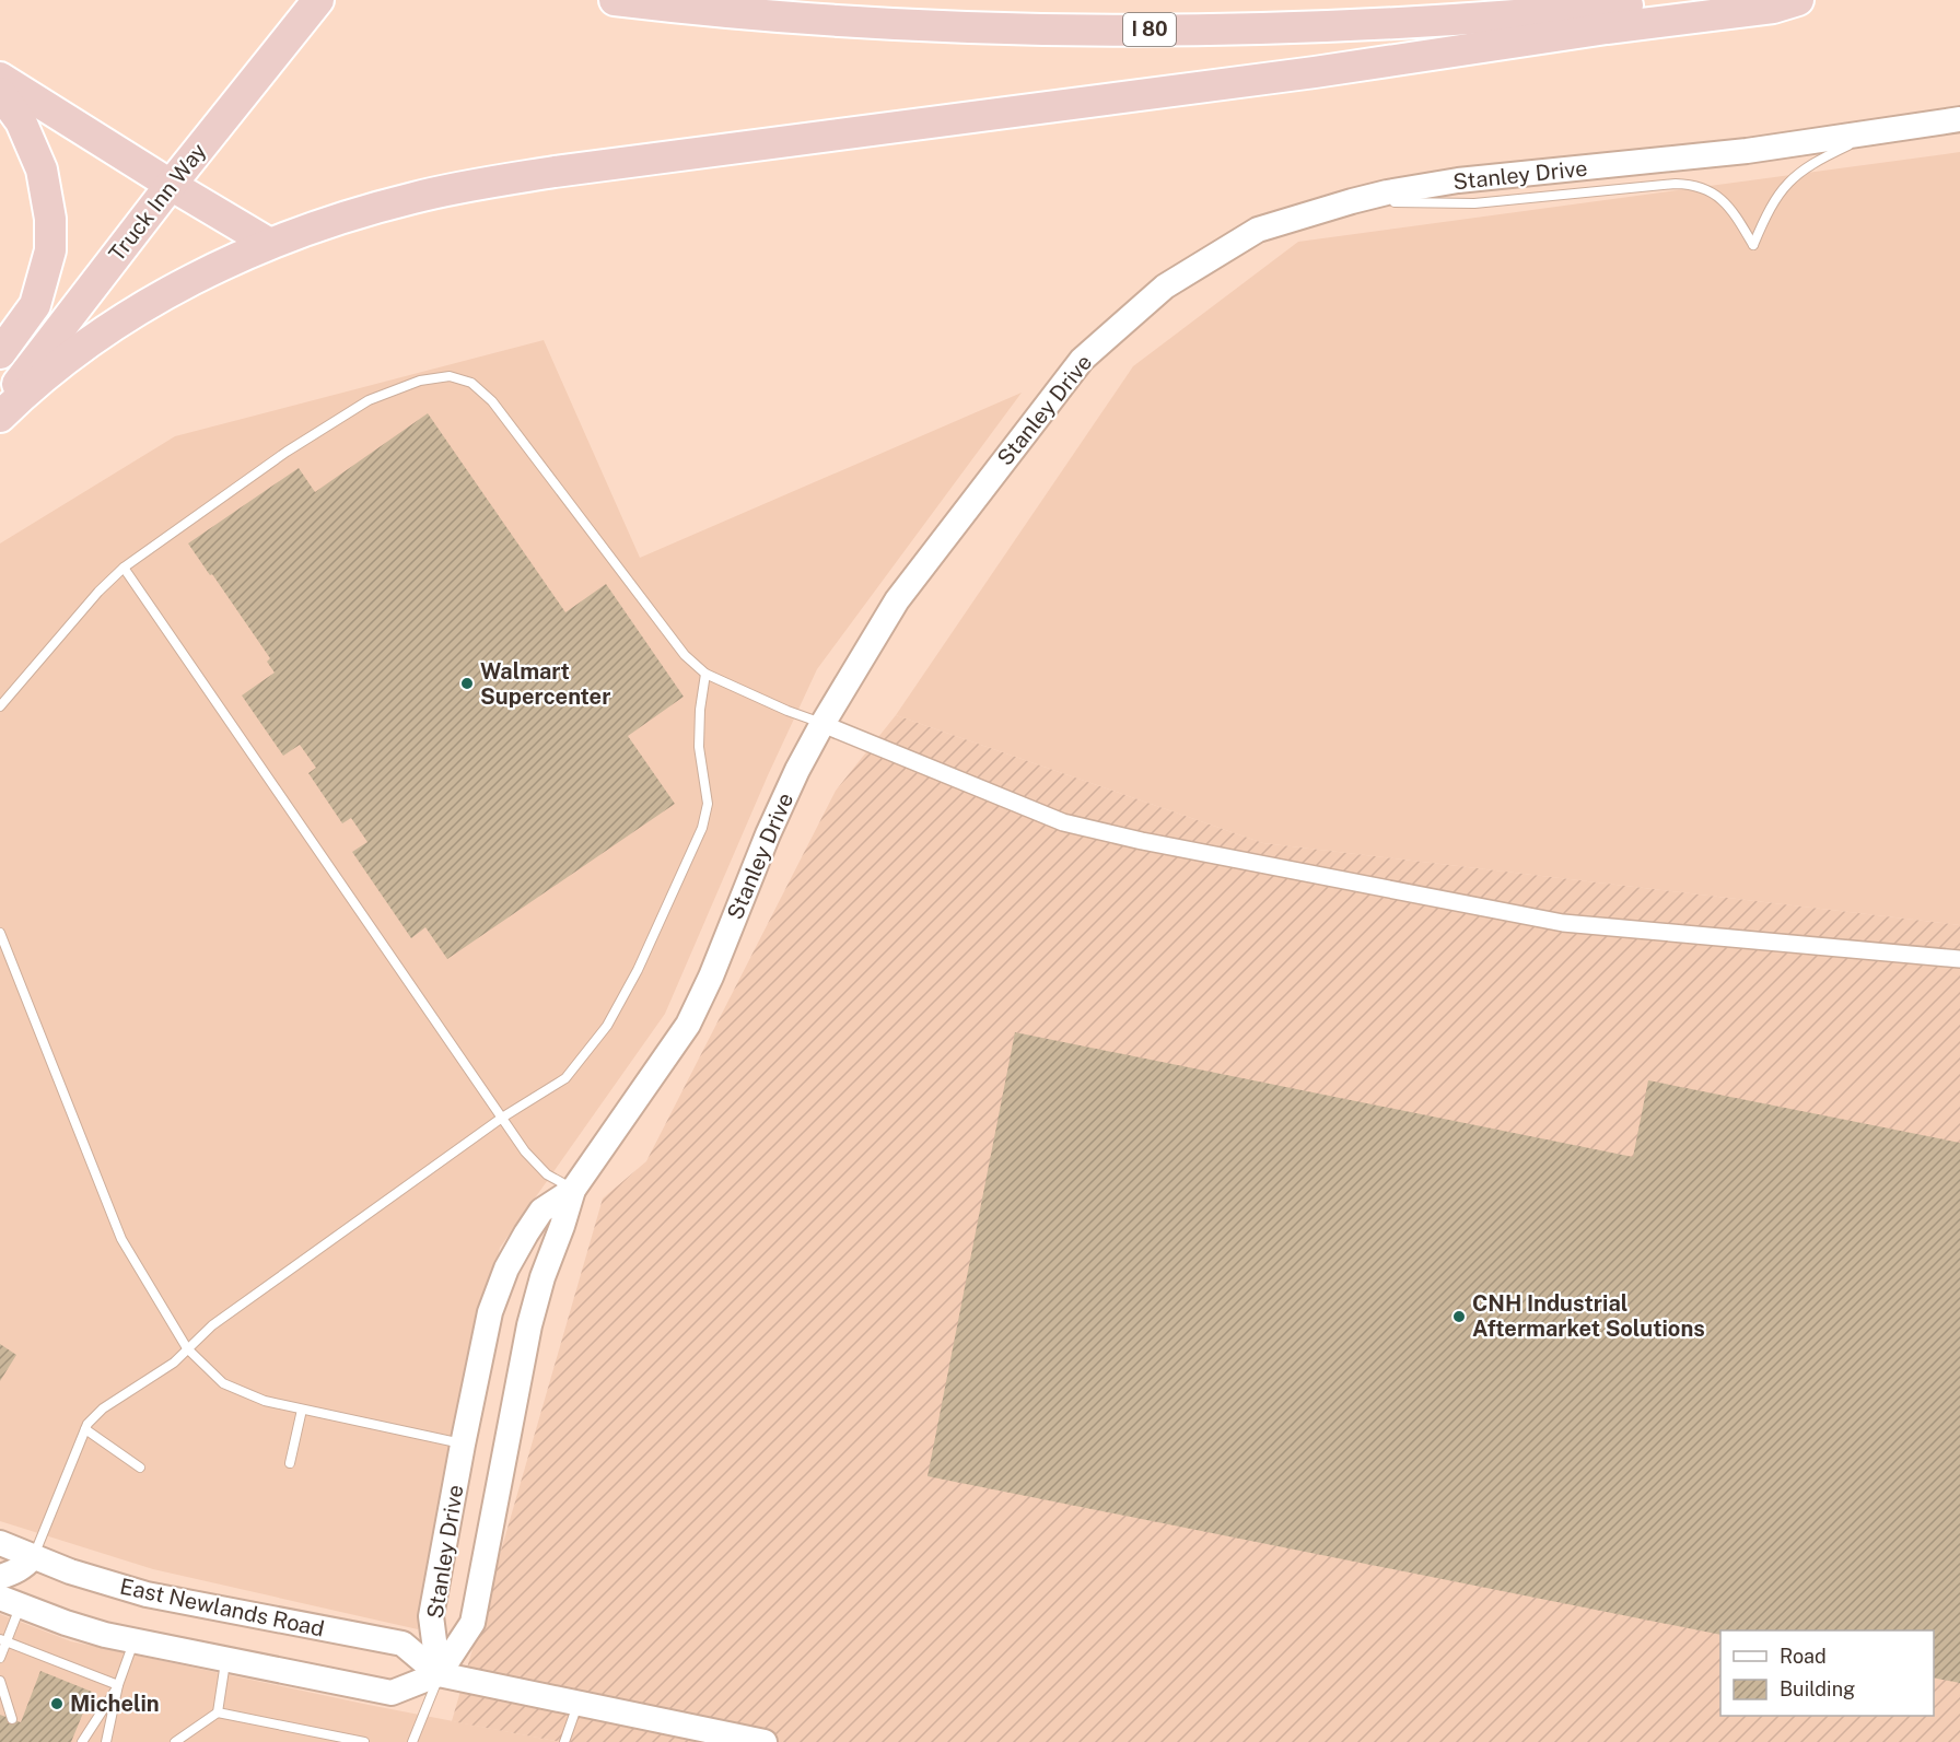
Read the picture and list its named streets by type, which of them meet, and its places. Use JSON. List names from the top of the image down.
{
  "streets": {
    "highway": ["I 80", "Truck Inn Way"],
    "street": ["Stanley Drive", "East Newlands Road"]
  },
  "crossings": [
    ["Stanley Drive", "East Newlands Road"]
  ],
  "places": ["Walmart Supercenter", "CNH Industrial Aftermarket Solutions", "Michelin"],
  "legend": ["Road", "Building"]
}
